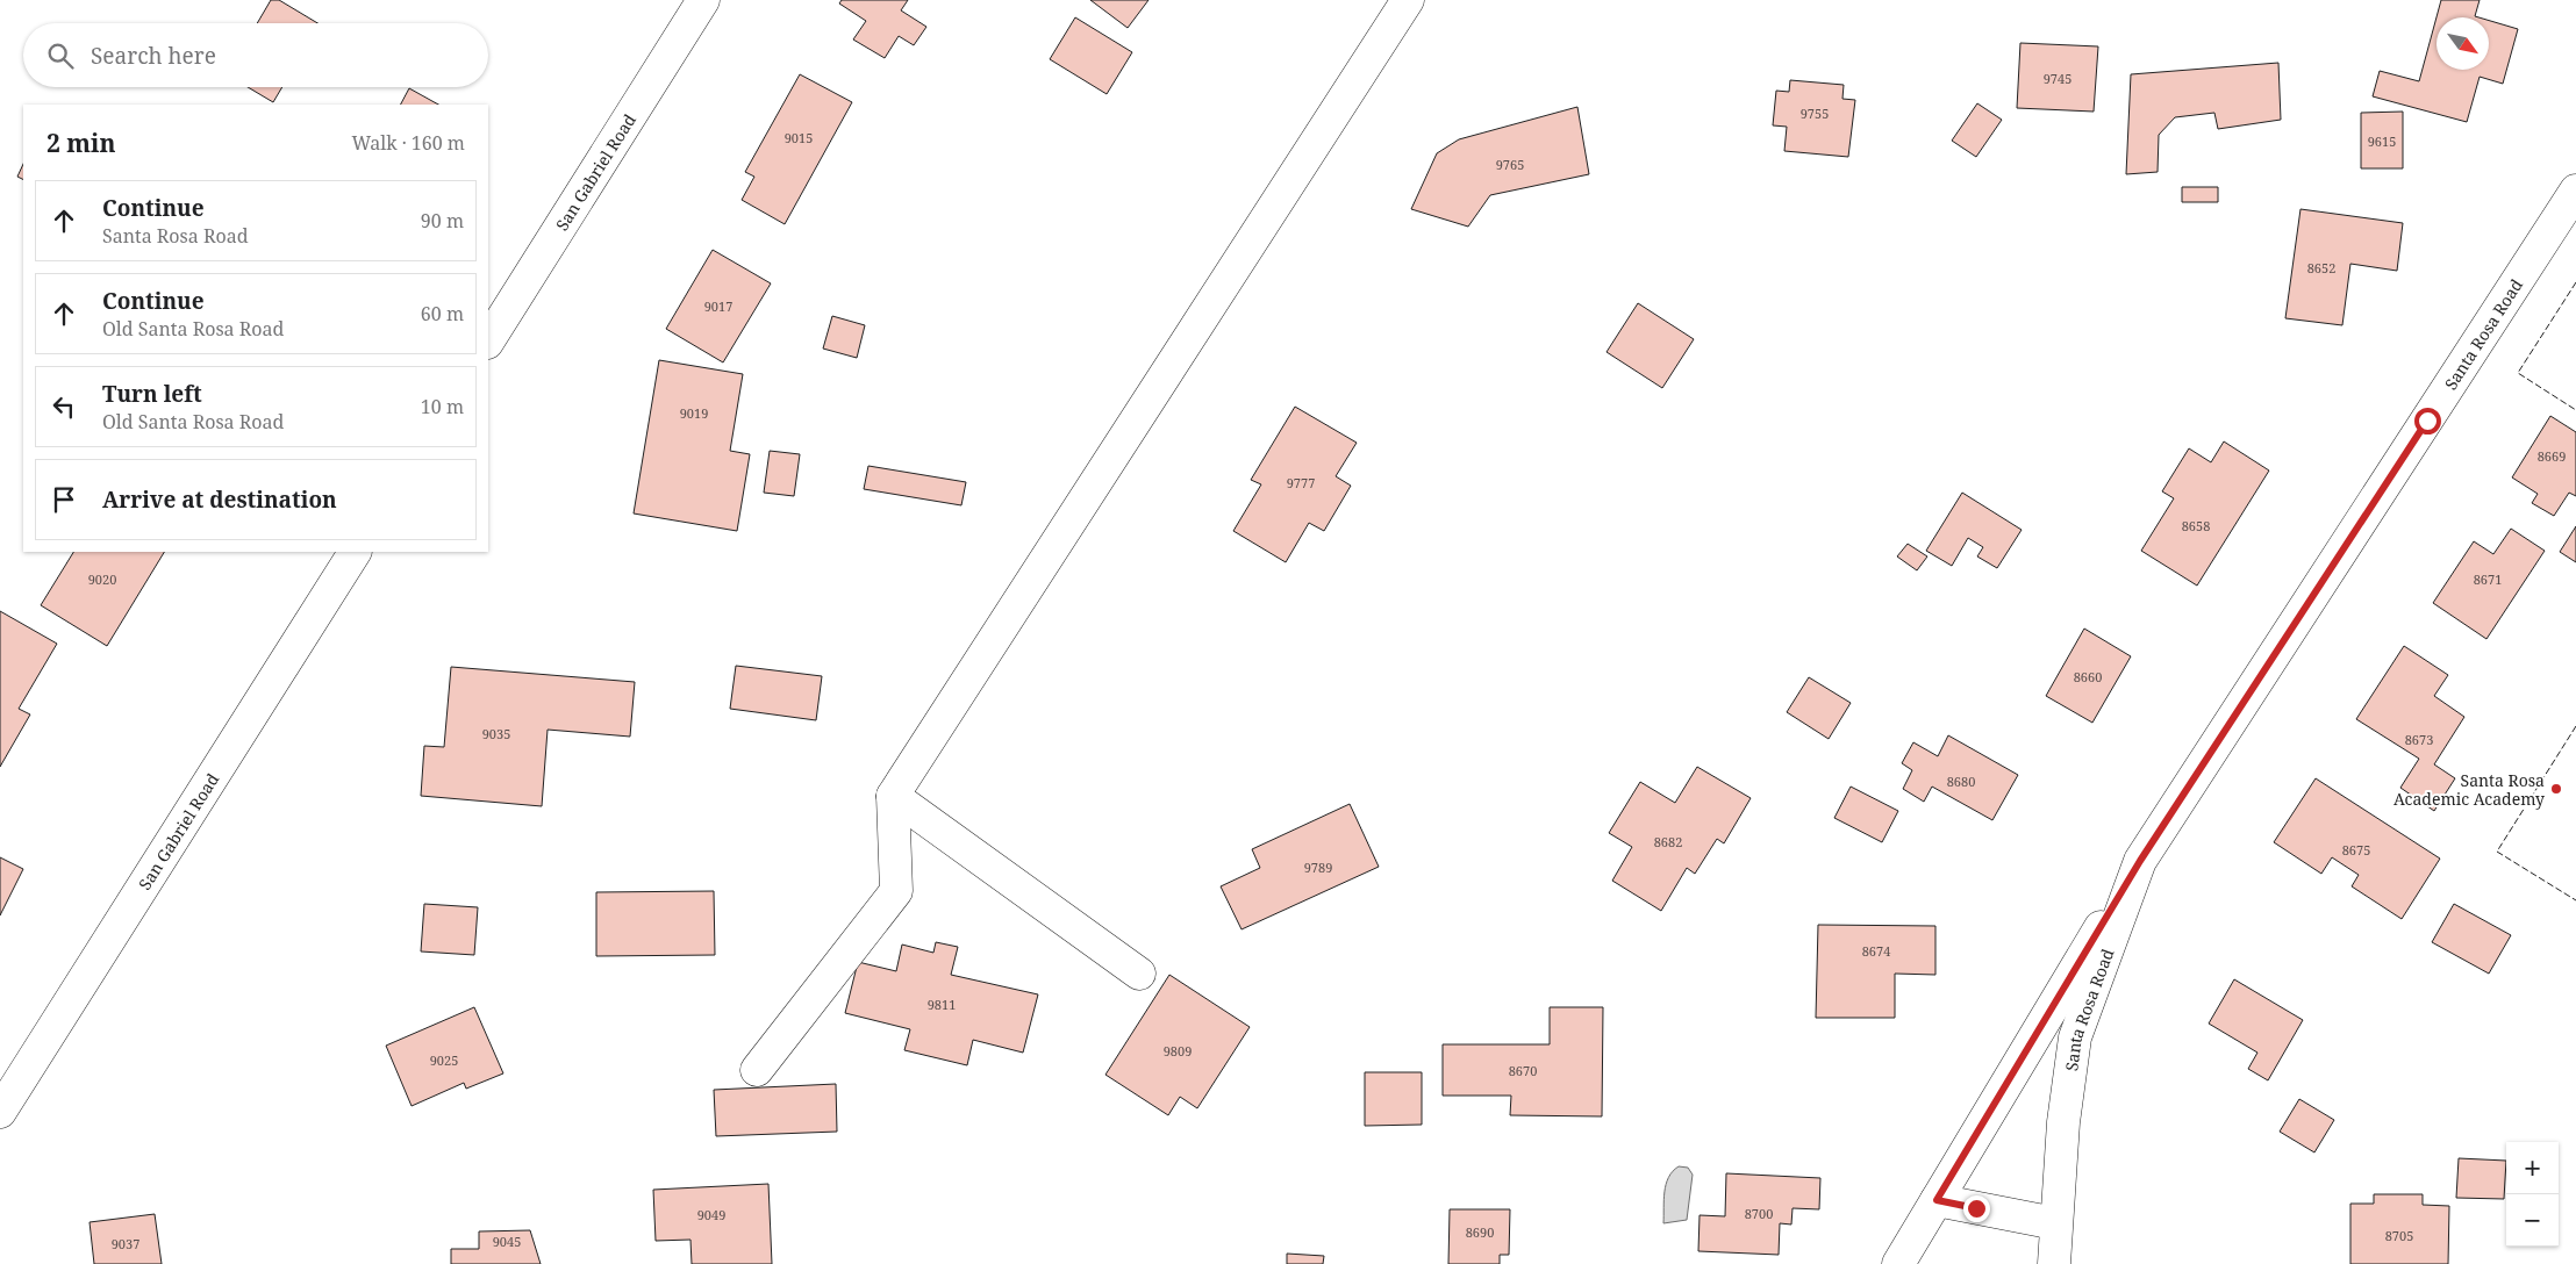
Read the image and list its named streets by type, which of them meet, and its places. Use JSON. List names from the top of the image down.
{
  "streets": {
    "street": ["San Gabriel Road", "Santa Rosa Road"]
  },
  "places": ["Santa Rosa Academic Academy"],
  "house_numbers": [
    "9745",
    "9755",
    "9015",
    "9615",
    "9765",
    "8652",
    "9017",
    "9019",
    "8669",
    "9777",
    "8658",
    "9020",
    "8671",
    "8660",
    "9035",
    "8673",
    "8680",
    "8682",
    "8675",
    "9789",
    "8674",
    "9811",
    "9809",
    "9025",
    "8670",
    "8700",
    "9049",
    "8690",
    "8705",
    "9045",
    "9037"
  ],
  "north": "bottom right",
  "page": {
    "search": "Search here",
    "heading": ["2 min", "Walk · 160 m"],
    "list": [
      ["Continue", "Santa Rosa Road", "90 m"],
      ["Continue", "Old Santa Rosa Road", "60 m"],
      ["Turn left", "Old Santa Rosa Road", "10 m"],
      "Arrive at destination"
    ],
    "map_buttons": ["+", "−"]
  }
}
